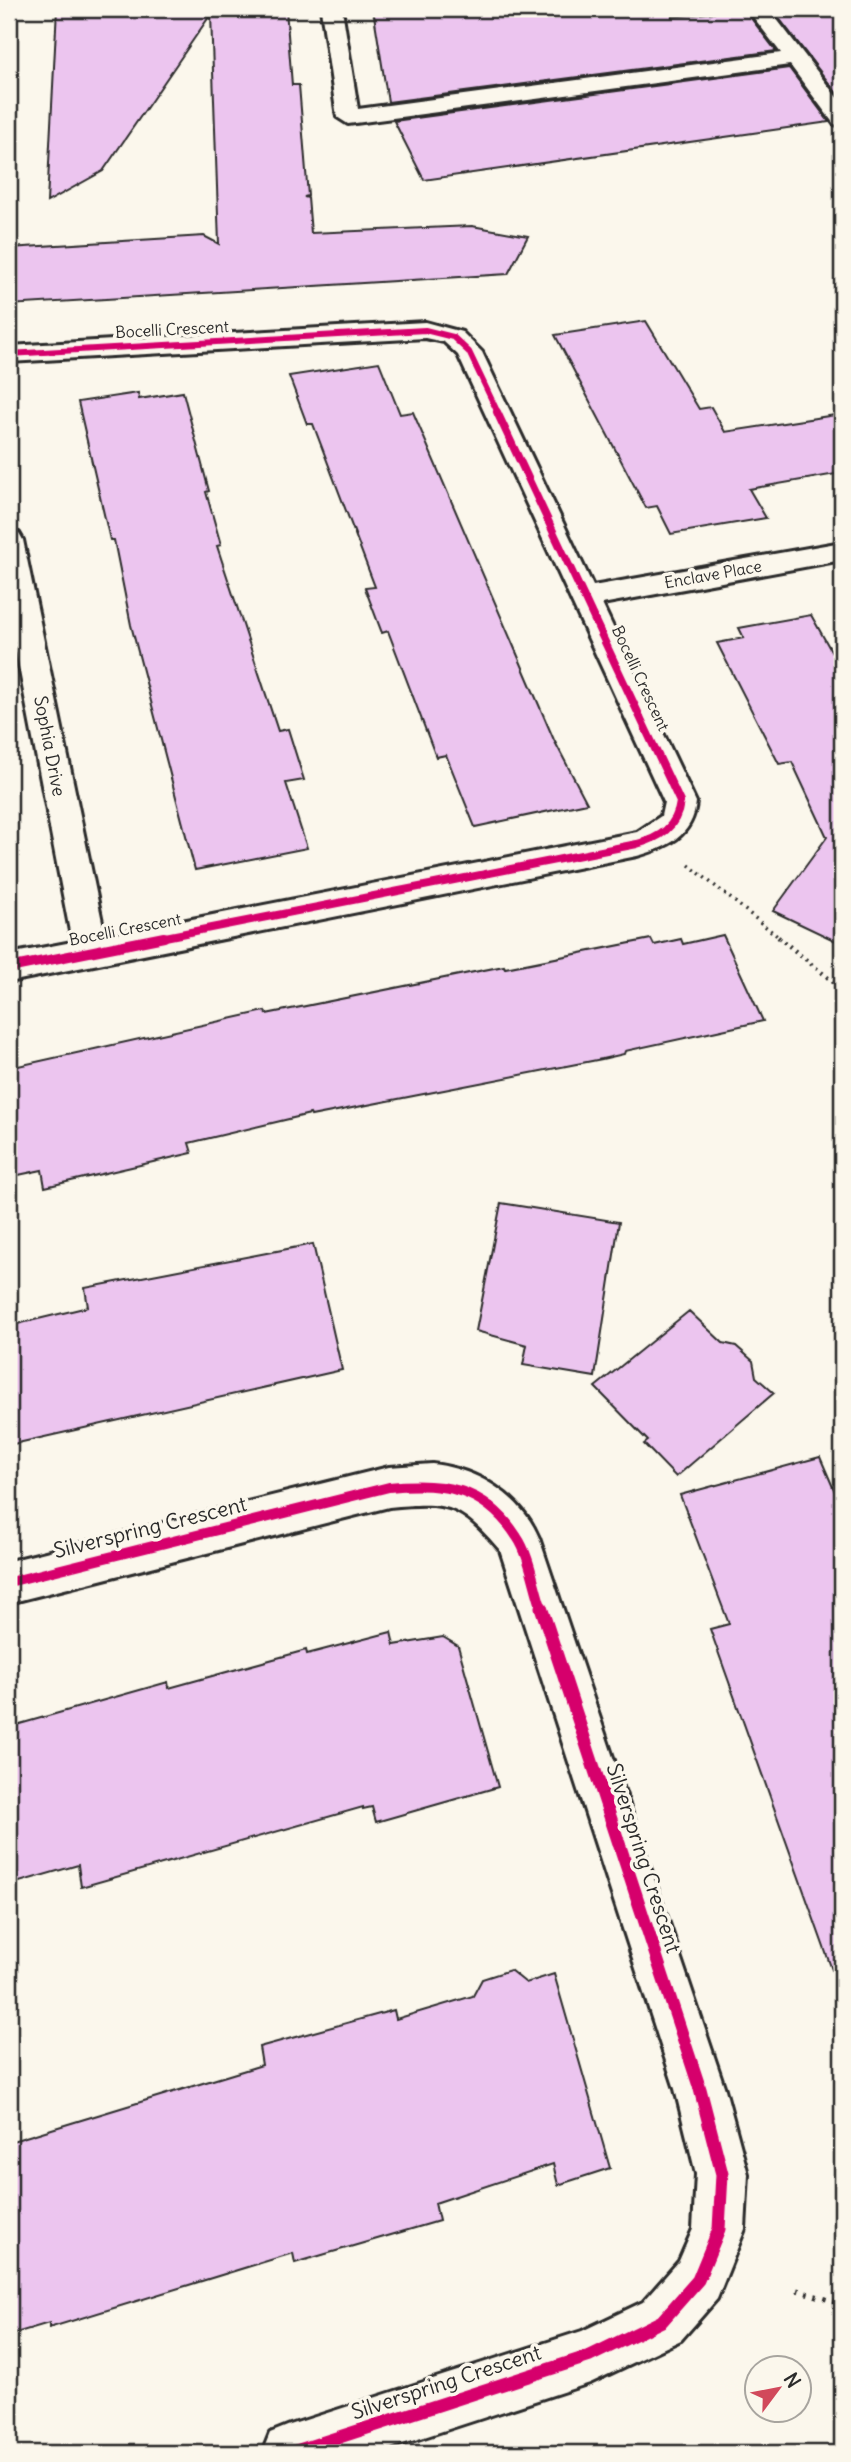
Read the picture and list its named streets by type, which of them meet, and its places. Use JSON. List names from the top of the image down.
{
  "streets": {
    "street": [
      "Bocelli Crescent",
      "Enclave Place",
      "Sophia Drive",
      "Silverspring Crescent"
    ]
  },
  "crossings": [
    ["Bocelli Crescent", "Enclave Place"],
    ["Bocelli Crescent", "Sophia Drive"]
  ],
  "north": "top right"
}
